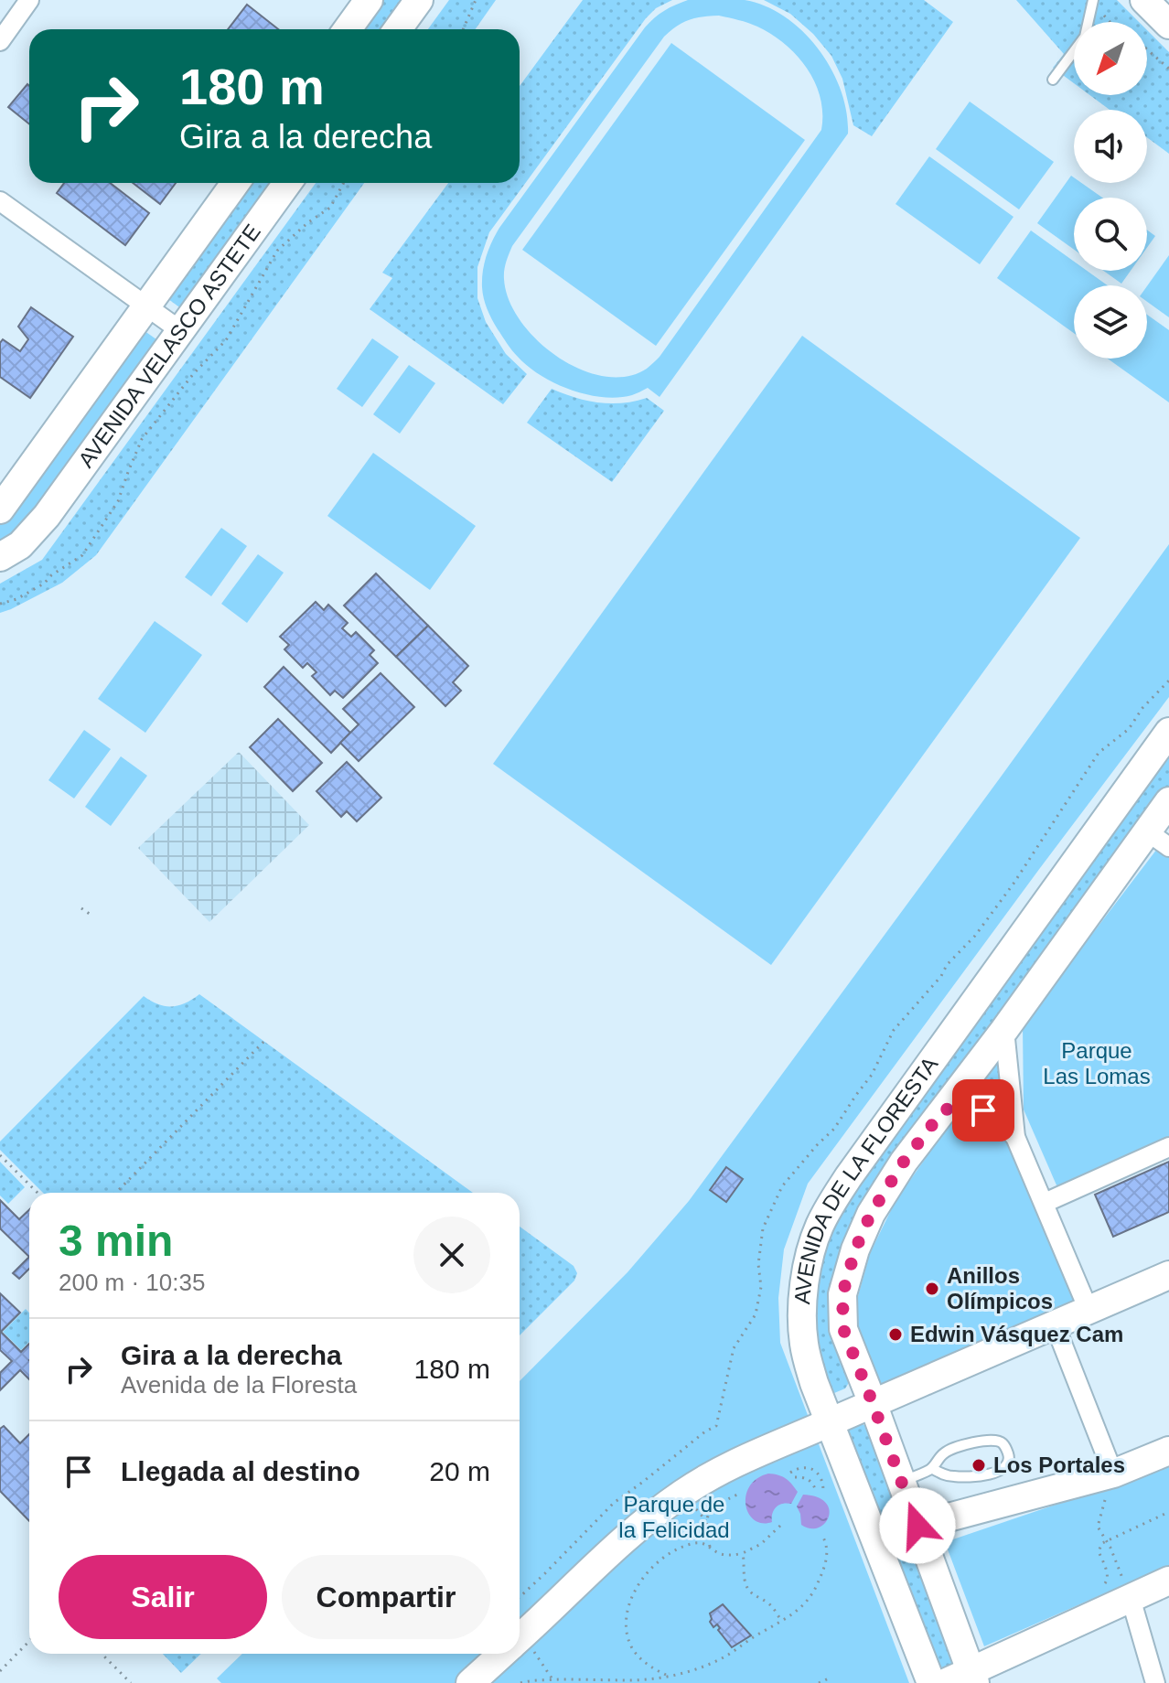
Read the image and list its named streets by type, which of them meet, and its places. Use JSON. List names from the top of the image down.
{
  "streets": {
    "main road": ["AVENIDA VELASCO ASTETE", "AVENIDA DE LA FLORESTA"]
  },
  "parks": ["Parque Las Lomas", "Parque de la Felicidad"],
  "places": ["Anillos Olímpicos", "Edwin Vásquez Cam", "Los Portales"],
  "north": "bottom left",
  "page": {
    "turn": ["180 m", "Gira a la derecha"],
    "heading": ["3 min", "200 m · 10:35"],
    "list": [
      {
        "name": "Gira a la derecha",
        "note": "Avenida de la Floresta",
        "value": "180 m"
      },
      {
        "name": "Llegada al destino",
        "value": "20 m"
      }
    ],
    "buttons": ["Salir", "Compartir"]
  }
}
